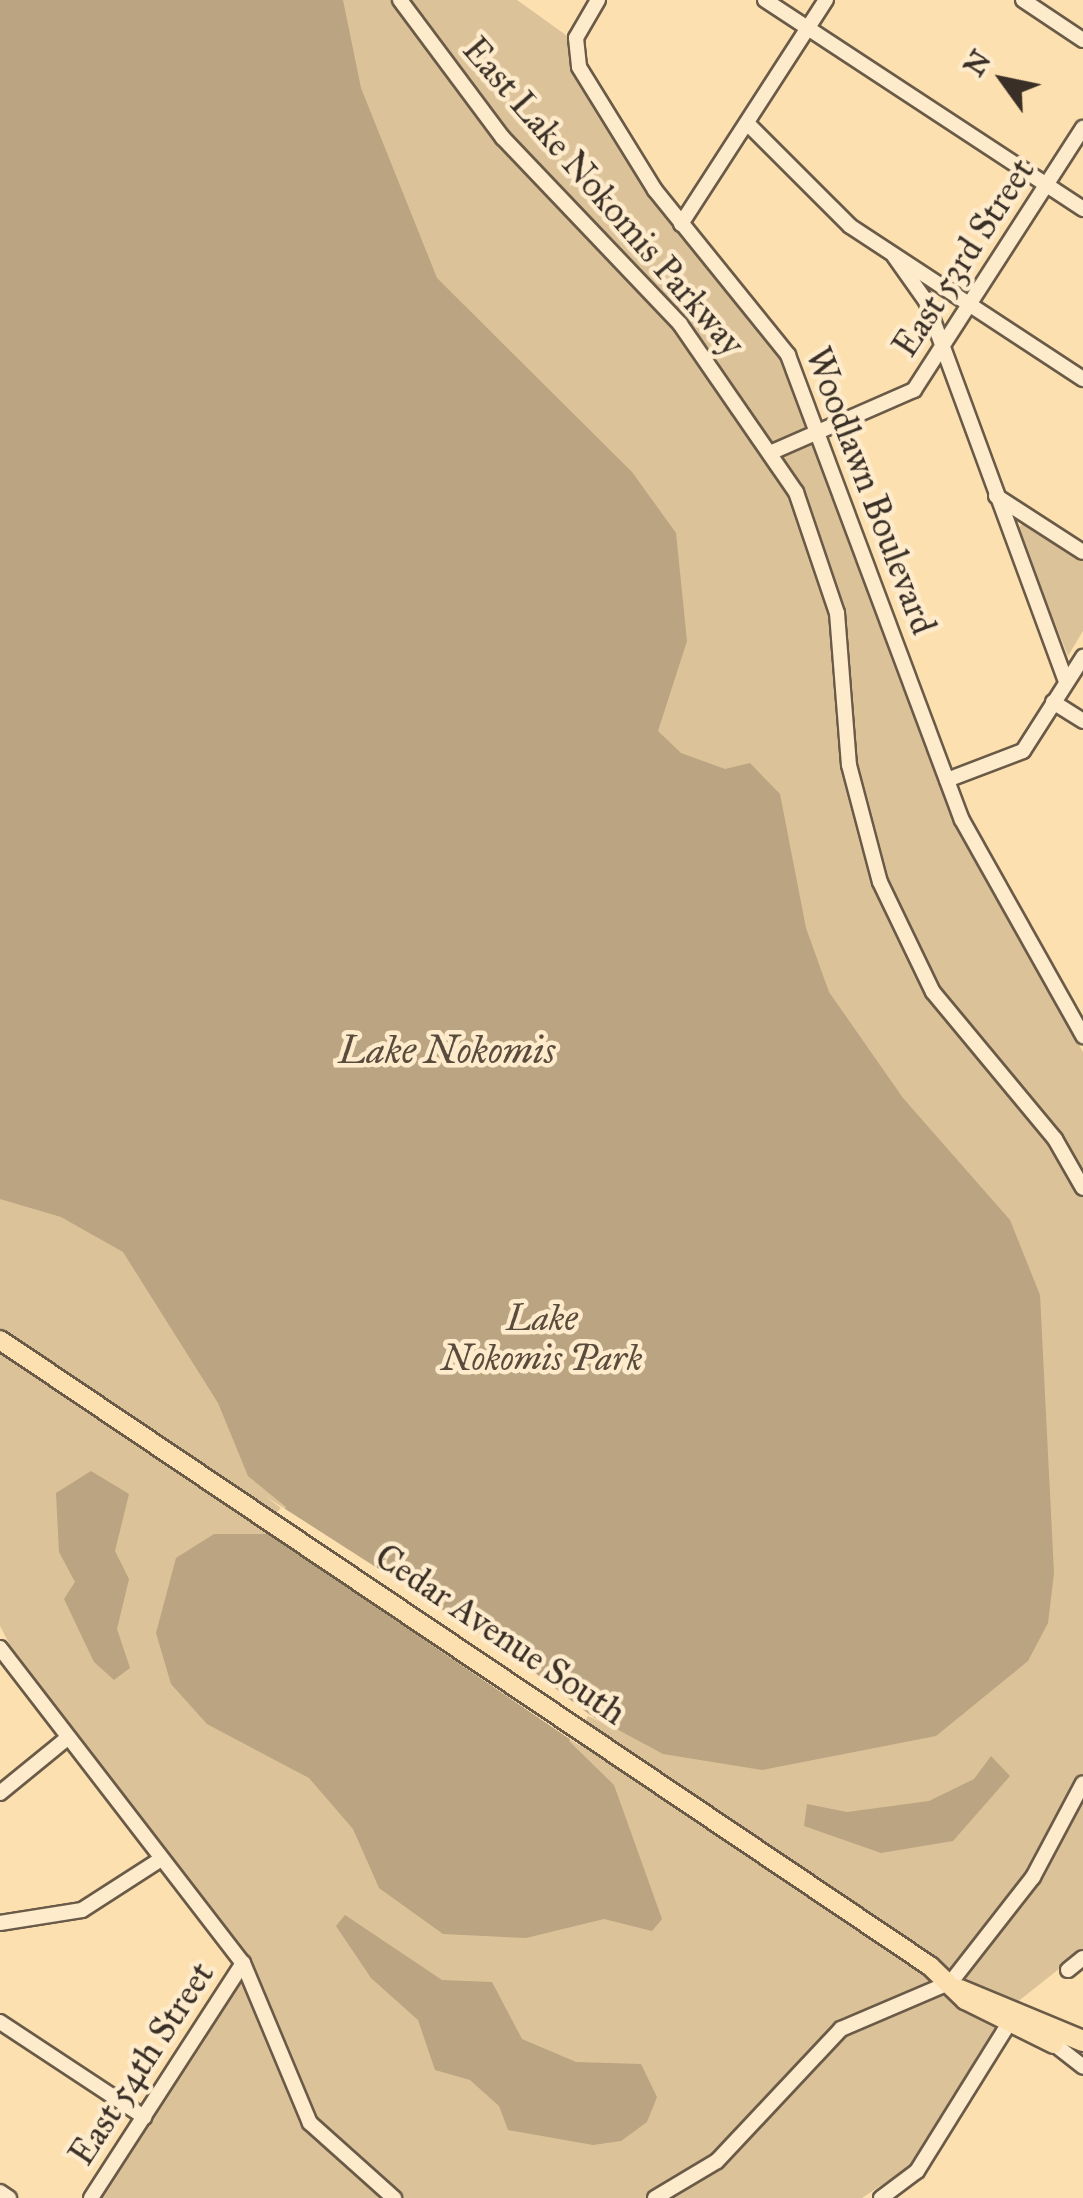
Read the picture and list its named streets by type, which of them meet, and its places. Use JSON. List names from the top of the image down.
{
  "streets": {
    "highway": ["Cedar Avenue South"],
    "street": [
      "East Lake Nokomis Parkway",
      "East 53rd Street",
      "Woodlawn Boulevard",
      "East 54th Street"
    ]
  },
  "crossings": [
    ["East Lake Nokomis Parkway", "East 53rd Street"],
    ["East 53rd Street", "Woodlawn Boulevard"]
  ],
  "water": ["Lake Nokomis"],
  "parks": ["Lake Nokomis Park"],
  "north": "top left"
}
